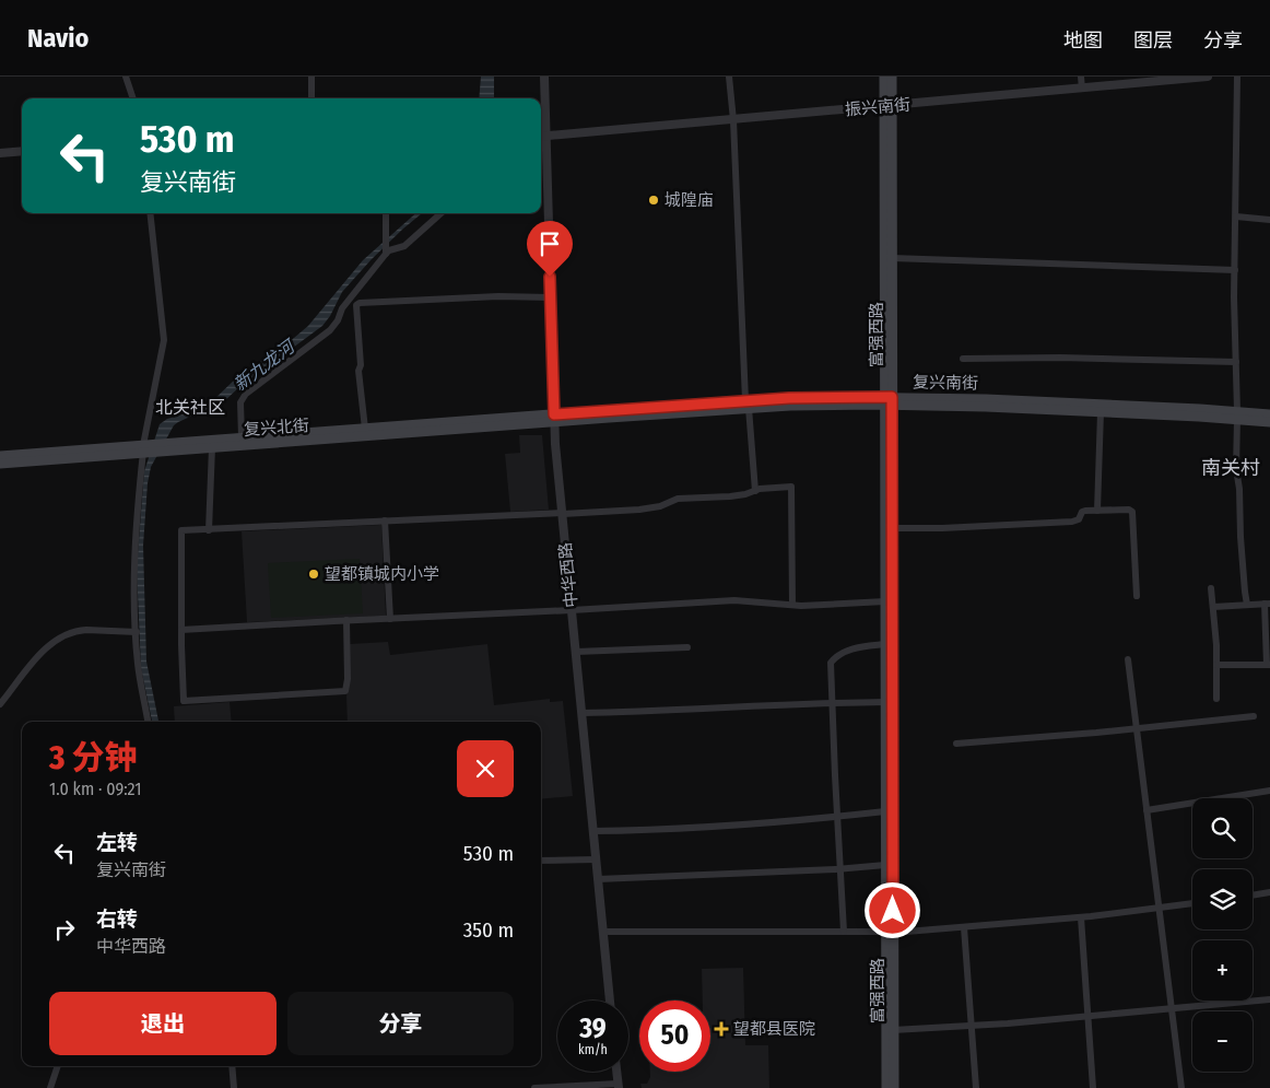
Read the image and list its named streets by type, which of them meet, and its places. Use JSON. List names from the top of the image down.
{
  "streets": {
    "main road": ["富强西路", "复兴南街", "复兴北街"],
    "street": ["振兴南街", "中华西路"]
  },
  "crossings": [
    ["振兴南街", "富强西路"],
    ["振兴南街", "中华西路"],
    ["富强西路", "复兴南街"],
    ["复兴南街", "复兴北街"],
    ["复兴南街", "中华西路"],
    ["复兴北街", "中华西路"]
  ],
  "districts": ["北关社区", "南关村"],
  "water": ["新九龙河"],
  "places": {
    "other": ["城隍庙", "望都镇城内小学"],
    "health": ["望都县医院"]
  },
  "page": {
    "header": "Navio",
    "nav": ["地图", "图层", "分享"],
    "turn": ["530 m", "复兴南街"],
    "heading": ["3 分钟", "1.0 km · 09:21"],
    "map_buttons": ["+", "−"],
    "list": [
      {
        "name": "左转",
        "note": "复兴南街",
        "value": "530 m"
      },
      {
        "name": "右转",
        "note": "中华西路",
        "value": "350 m"
      }
    ],
    "buttons": ["退出", "分享"],
    "speed": "39 km/h",
    "limit": "50"
  }
}
